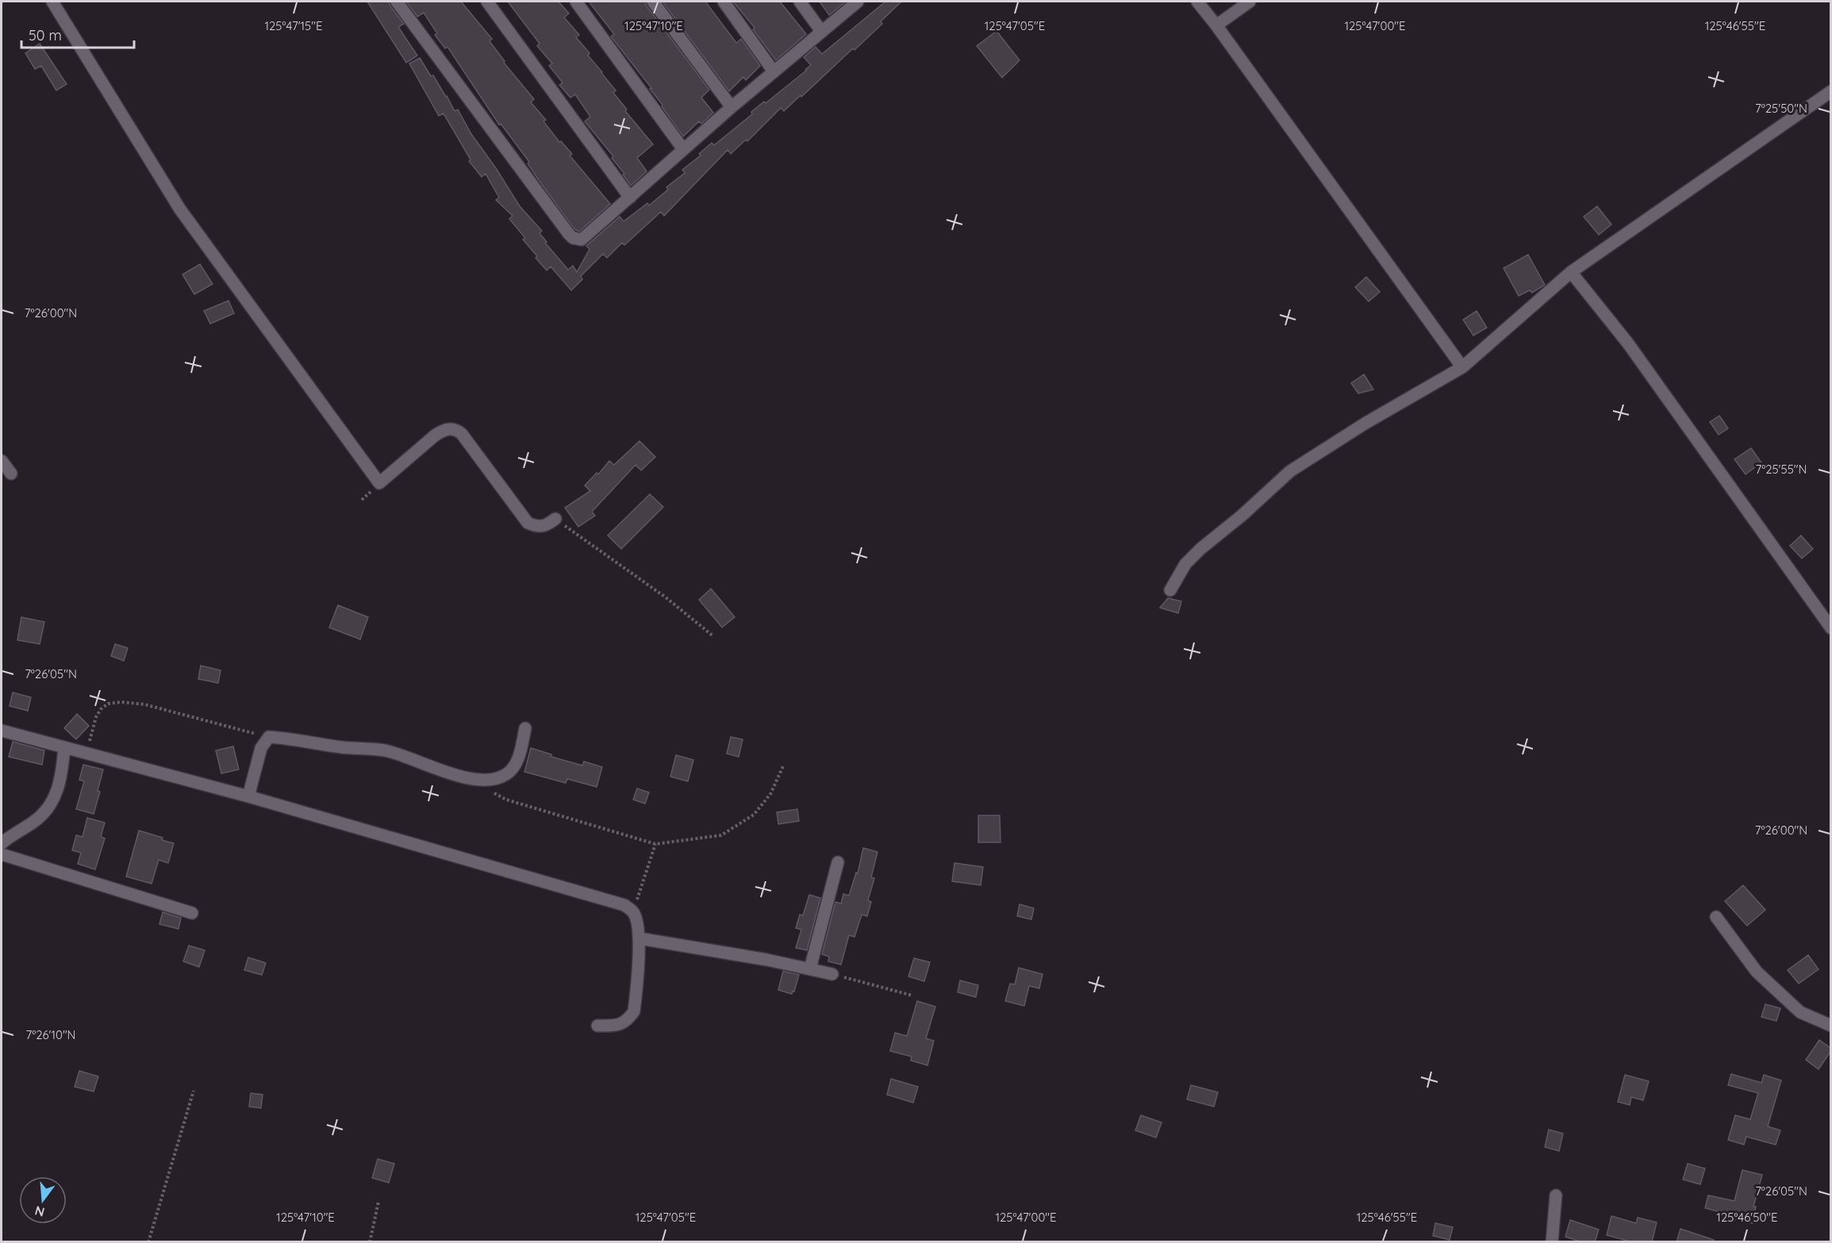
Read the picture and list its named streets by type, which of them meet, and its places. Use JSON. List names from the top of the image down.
{
  "scale_bar": "50 m",
  "north": "bottom",
  "coordinates": [
    "125°47'15\"E",
    "125°47'10\"E",
    "125°47'05\"E",
    "125°47'00\"E",
    "125°46'55\"E",
    "7°25'50\"N",
    "7°26'00\"N",
    "7°25'55\"N",
    "7°26'05\"N",
    "7°26'10\"N",
    "125°46'50\"E"
  ]
}
